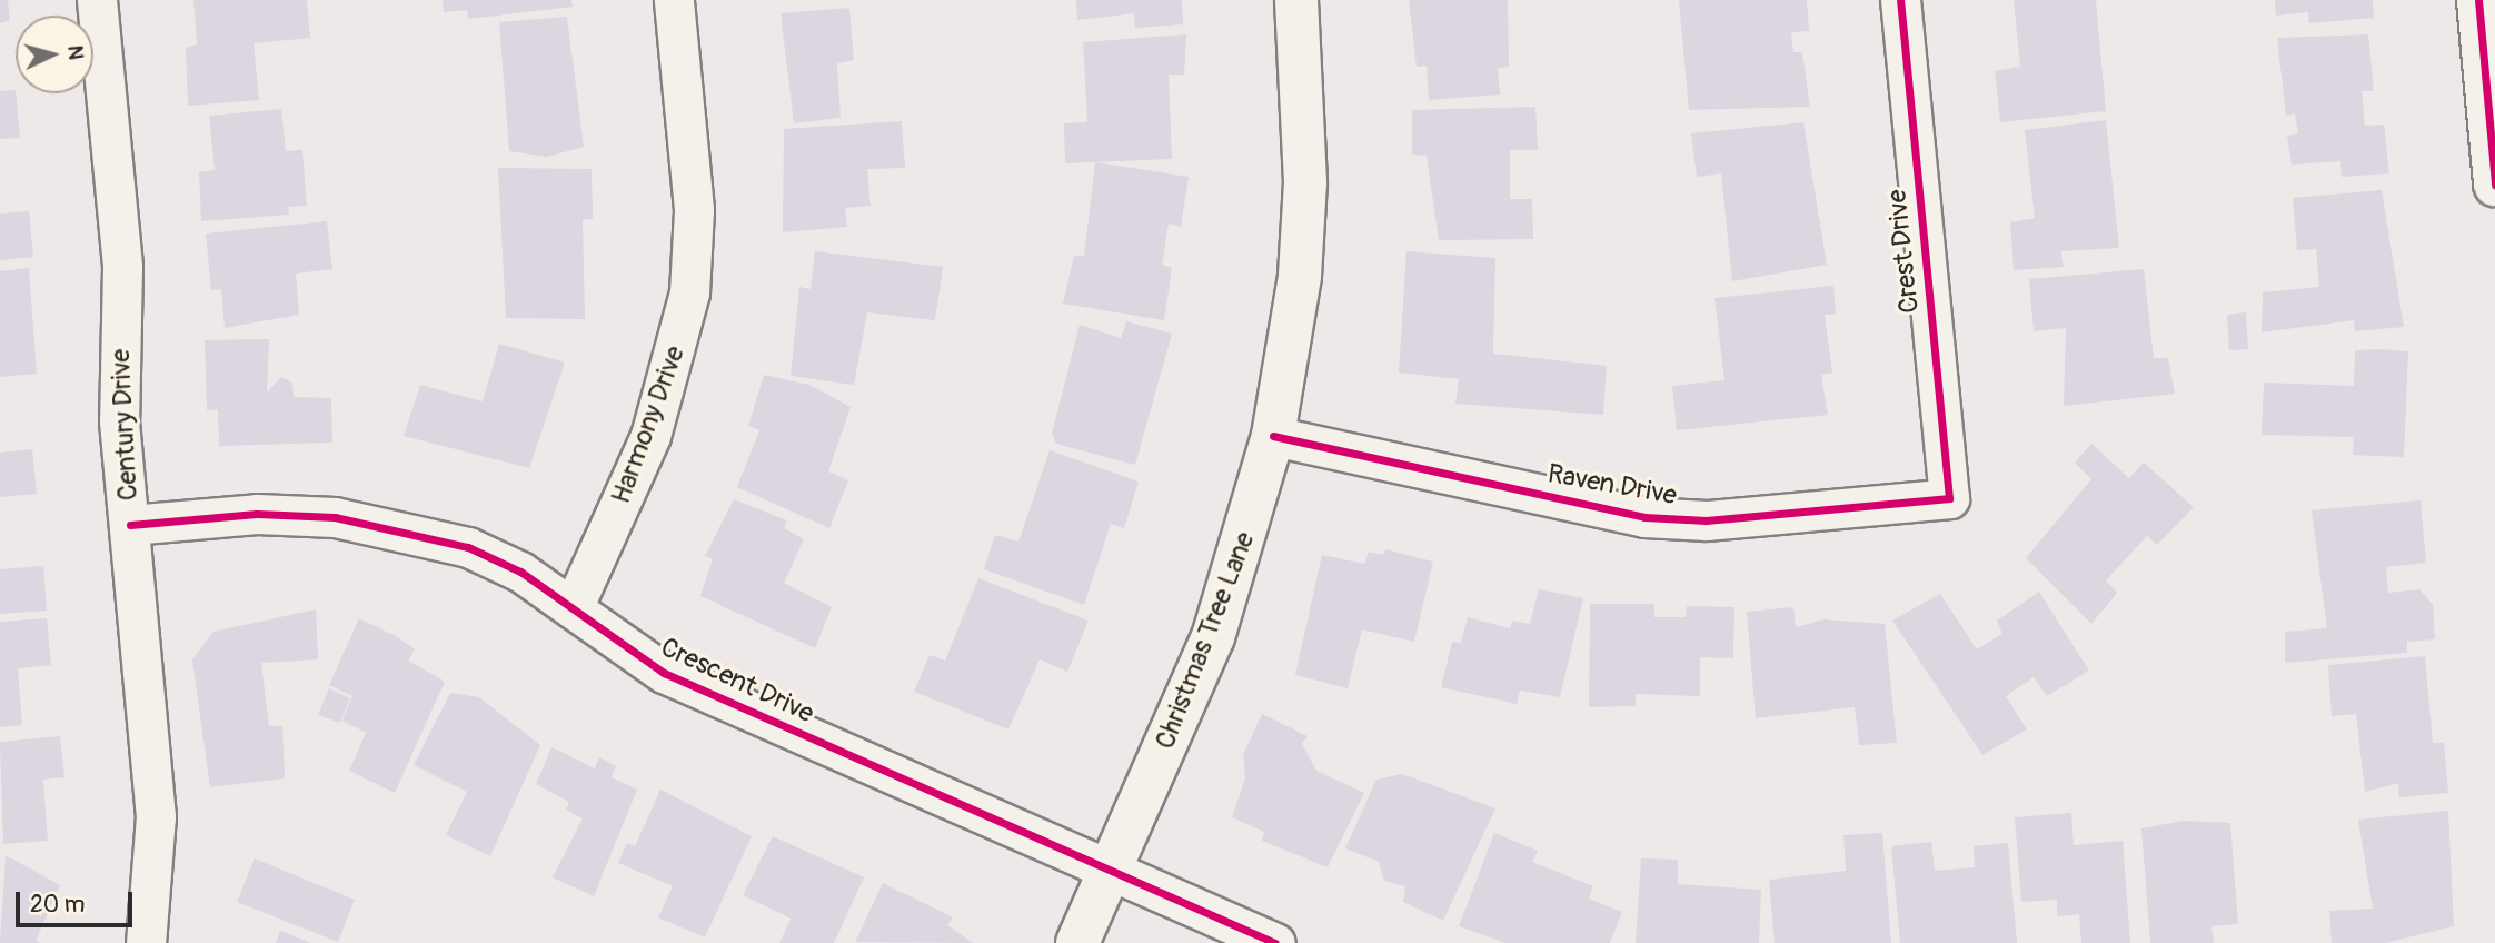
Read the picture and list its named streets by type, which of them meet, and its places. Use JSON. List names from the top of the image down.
{
  "streets": {
    "street": [
      "Crest Drive",
      "Century Drive",
      "Harmony Drive",
      "Raven Drive",
      "Christmas Tree Lane",
      "Crescent Drive"
    ]
  },
  "crossings": [
    ["Crest Drive", "Raven Drive"],
    ["Century Drive", "Crescent Drive"],
    ["Harmony Drive", "Crescent Drive"],
    ["Raven Drive", "Christmas Tree Lane"],
    ["Christmas Tree Lane", "Crescent Drive"]
  ],
  "scale_bar": "20 m",
  "north": "right"
}
